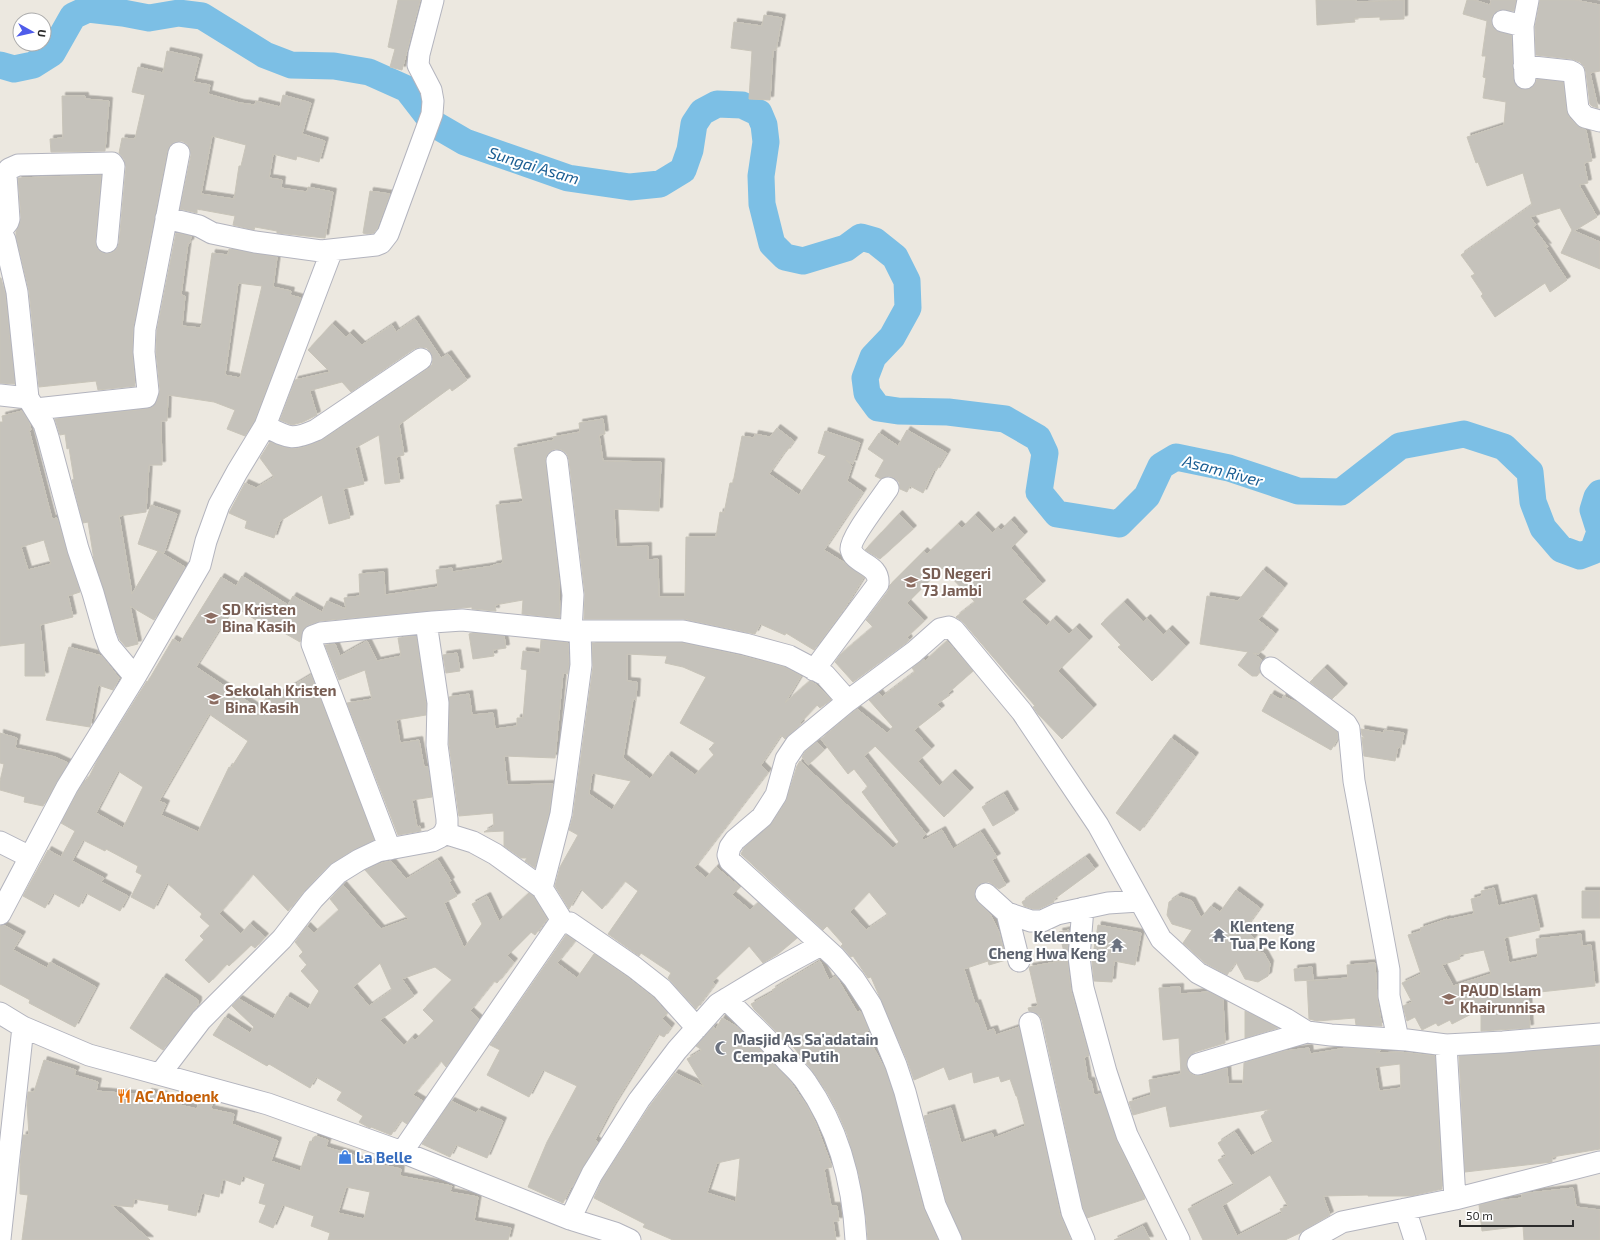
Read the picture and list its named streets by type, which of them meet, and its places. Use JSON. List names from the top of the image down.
{
  "water": ["Sungai Asam", "Asam River"],
  "places": {
    "school or university": [
      "SD Negeri 73 Jambi",
      "SD Kristen Bina Kasih",
      "Sekolah Kristen Bina Kasih",
      "PAUD Islam Khairunnisa"
    ],
    "temple": ["Klenteng Tua Pe Kong", "Kelenteng Cheng Hwa Keng"],
    "mosque": ["Masjid As Sa'adatain Cempaka Putih"],
    "restaurant": ["AC Andoenk"],
    "shop": ["La Belle"]
  },
  "scale_bar": "50 m",
  "north": "right"
}
